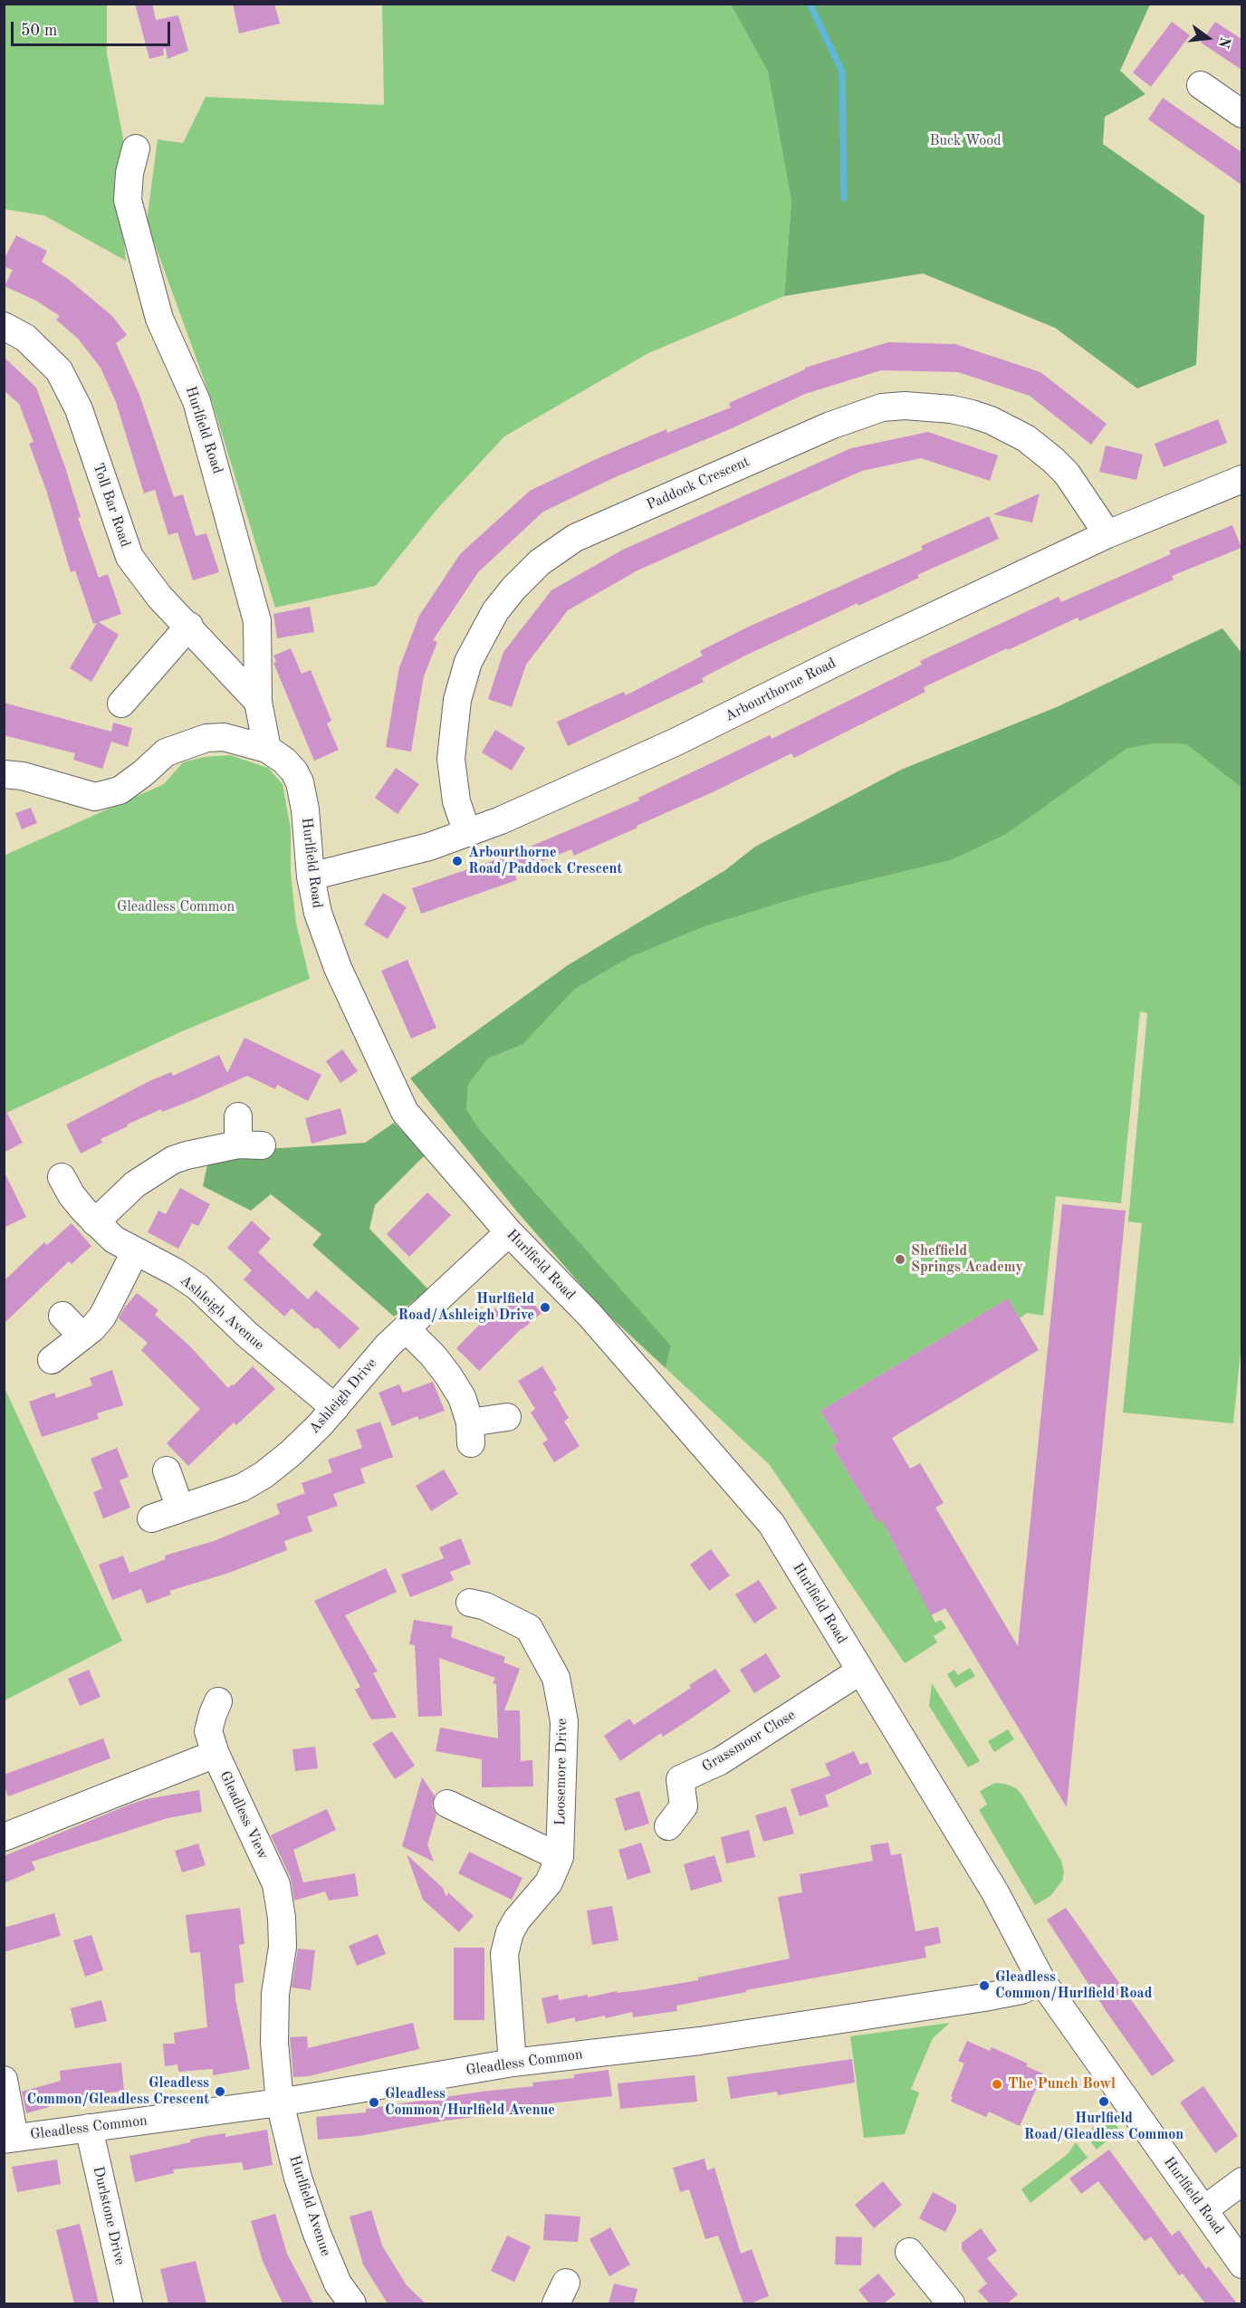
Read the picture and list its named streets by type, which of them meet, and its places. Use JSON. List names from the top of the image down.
{
  "streets": {
    "street": [
      "Hurlfield Road",
      "Paddock Crescent",
      "Toll Bar Road",
      "Arbourthorne Road",
      "Ashleigh Avenue",
      "Ashleigh Drive",
      "Grassmoor Close",
      "Loosemore Drive",
      "Gleadless View",
      "Gleadless Common",
      "Hurlfield Avenue",
      "Durlstone Drive"
    ]
  },
  "crossings": [
    ["Hurlfield Road", "Toll Bar Road"],
    ["Hurlfield Road", "Arbourthorne Road"],
    ["Hurlfield Road", "Ashleigh Drive"],
    ["Hurlfield Road", "Grassmoor Close"],
    ["Hurlfield Road", "Gleadless Common"],
    ["Paddock Crescent", "Arbourthorne Road"],
    ["Ashleigh Avenue", "Ashleigh Drive"],
    ["Loosemore Drive", "Gleadless Common"],
    ["Gleadless View", "Gleadless Common"],
    ["Gleadless View", "Hurlfield Avenue"],
    ["Gleadless Common", "Hurlfield Avenue"],
    ["Gleadless Common", "Durlstone Drive"]
  ],
  "parks": ["Buck Wood", "Gleadless Common"],
  "places": [
    "Arbourthorne Road/Paddock Crescent",
    "Sheffield Springs Academy",
    "Hurlfield Road/Ashleigh Drive",
    "Gleadless Common/Hurlfield Road",
    "The Punch Bowl",
    "Gleadless Common/Gleadless Crescent",
    "Hurlfield Road/Gleadless Common",
    "Gleadless Common/Hurlfield Avenue"
  ],
  "scale_bar": "50 m",
  "north": "right"
}
